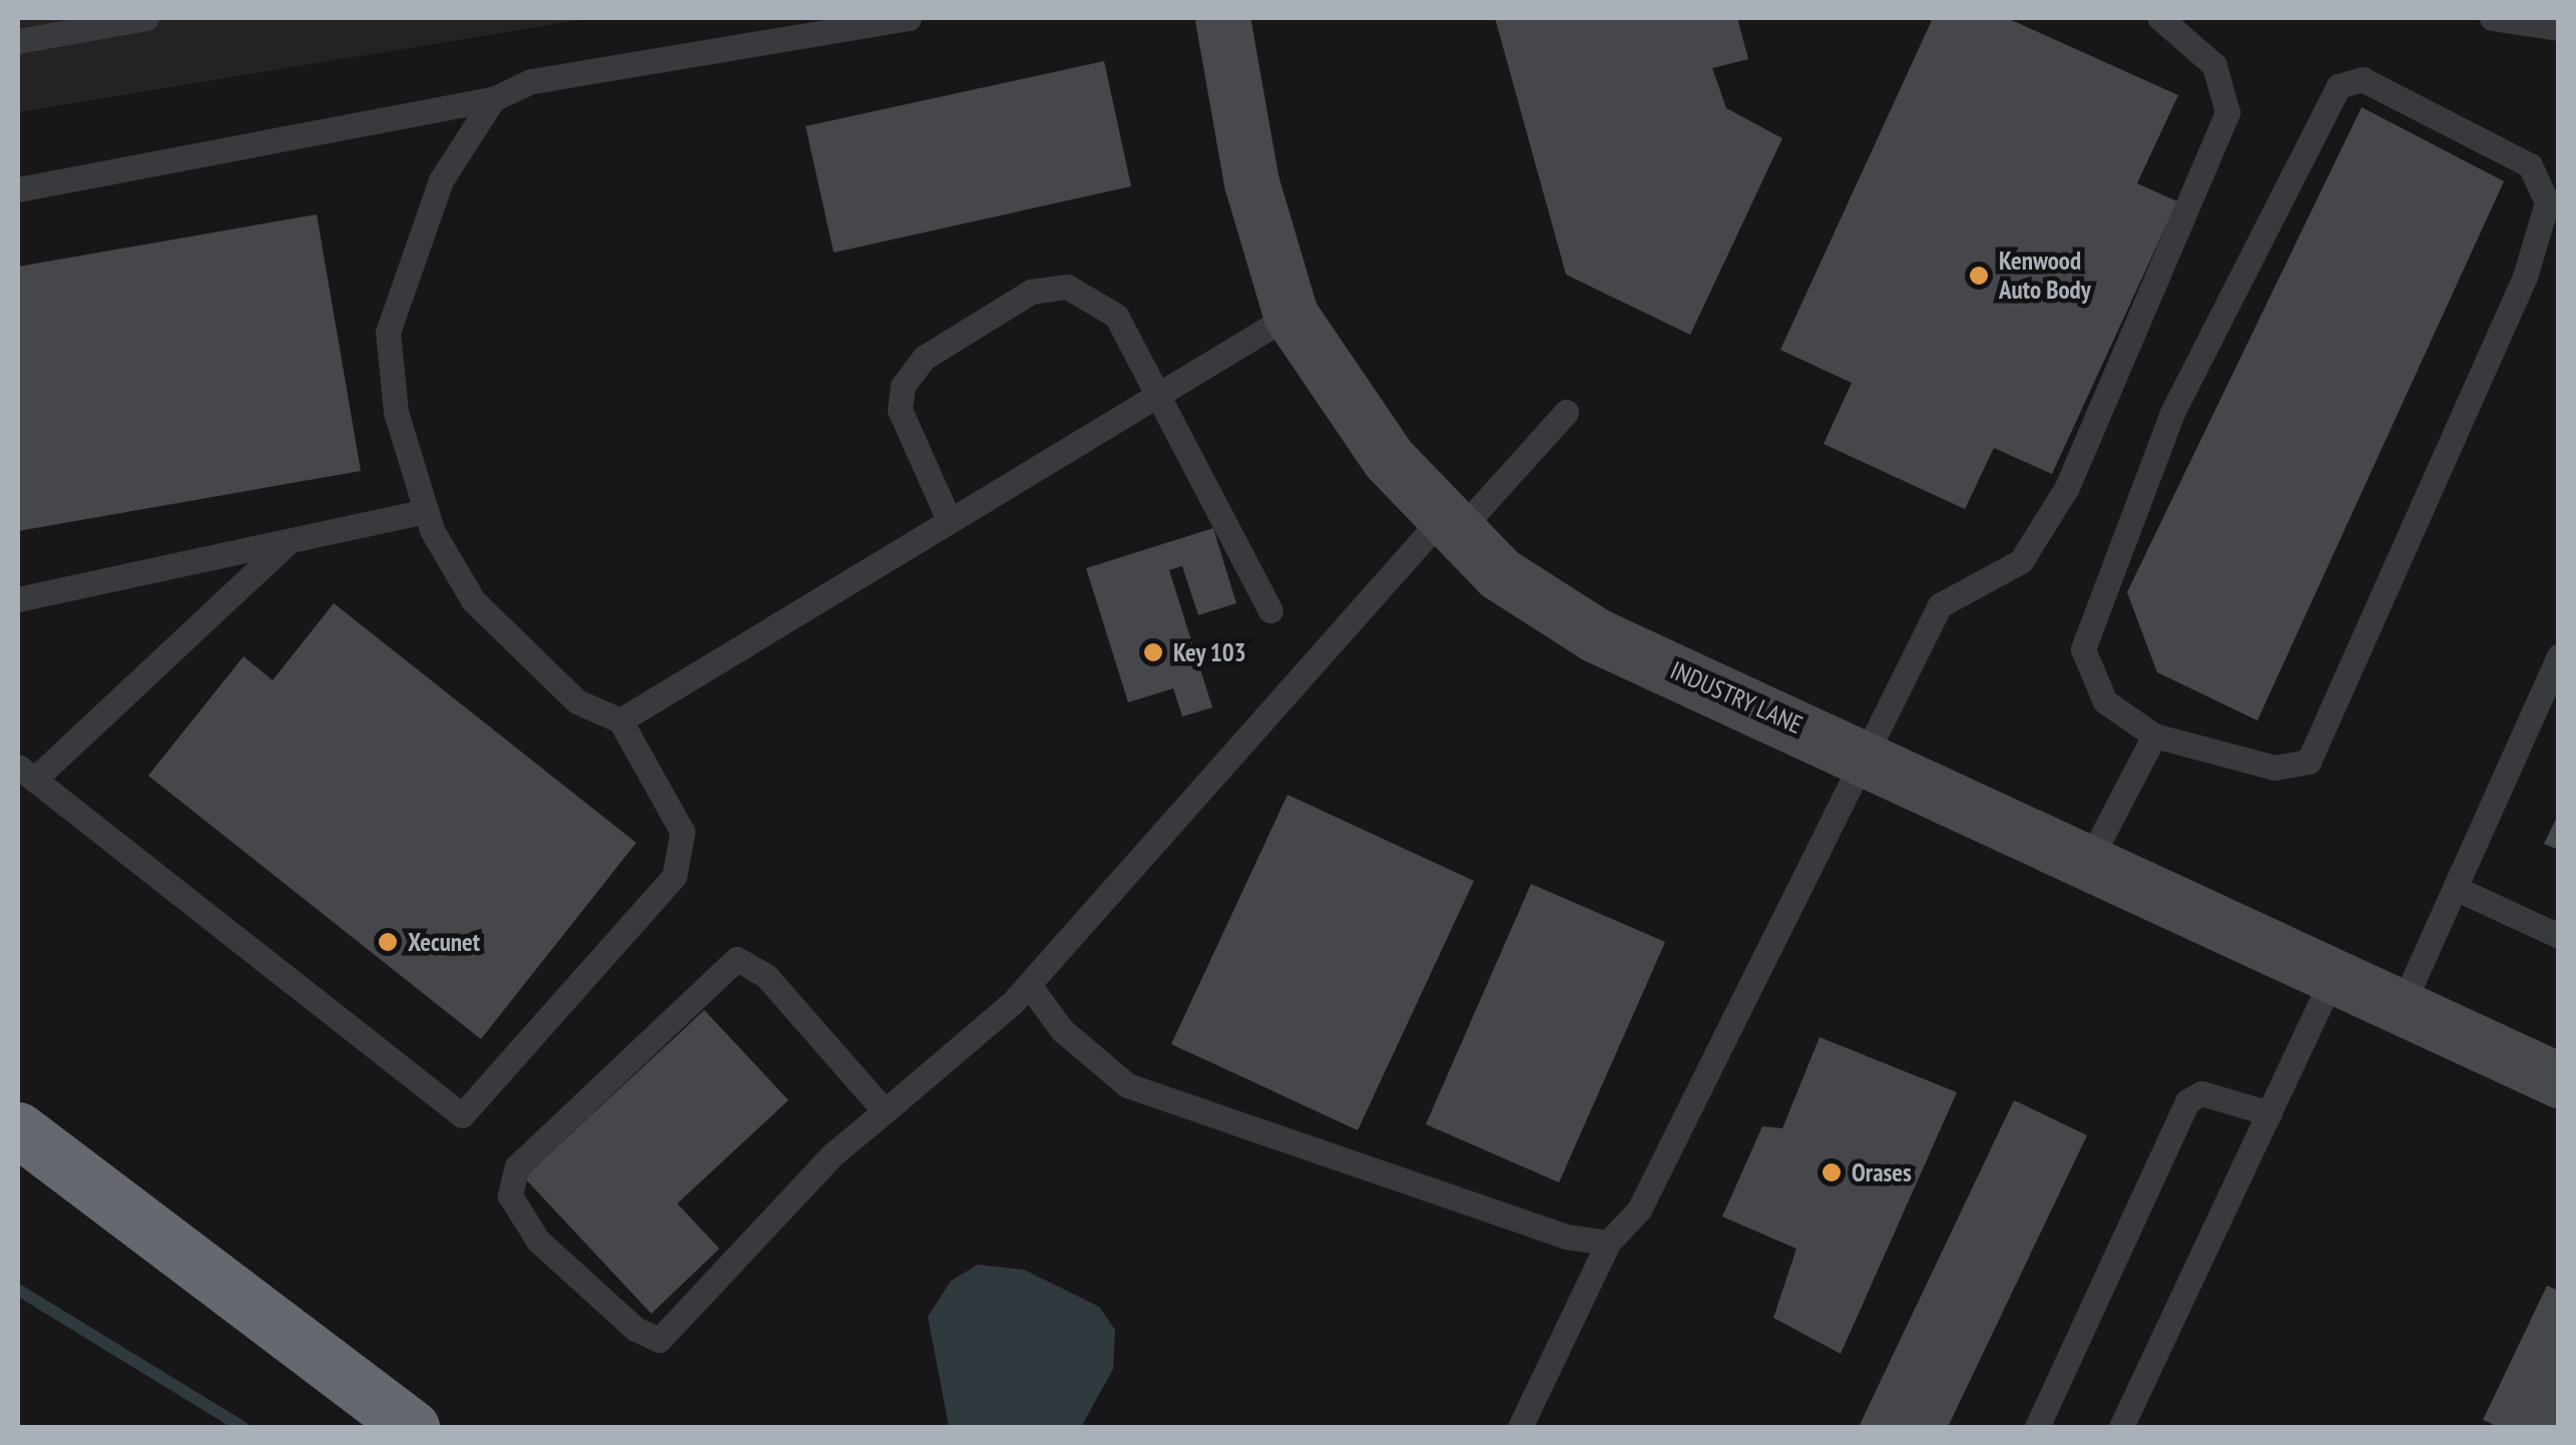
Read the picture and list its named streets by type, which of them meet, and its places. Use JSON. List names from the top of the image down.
{
  "streets": {
    "street": ["INDUSTRY LANE"]
  },
  "places": [
    "Kenwood Auto Body",
    "Key 103",
    "Xecunet",
    "Orases"
  ]
}
